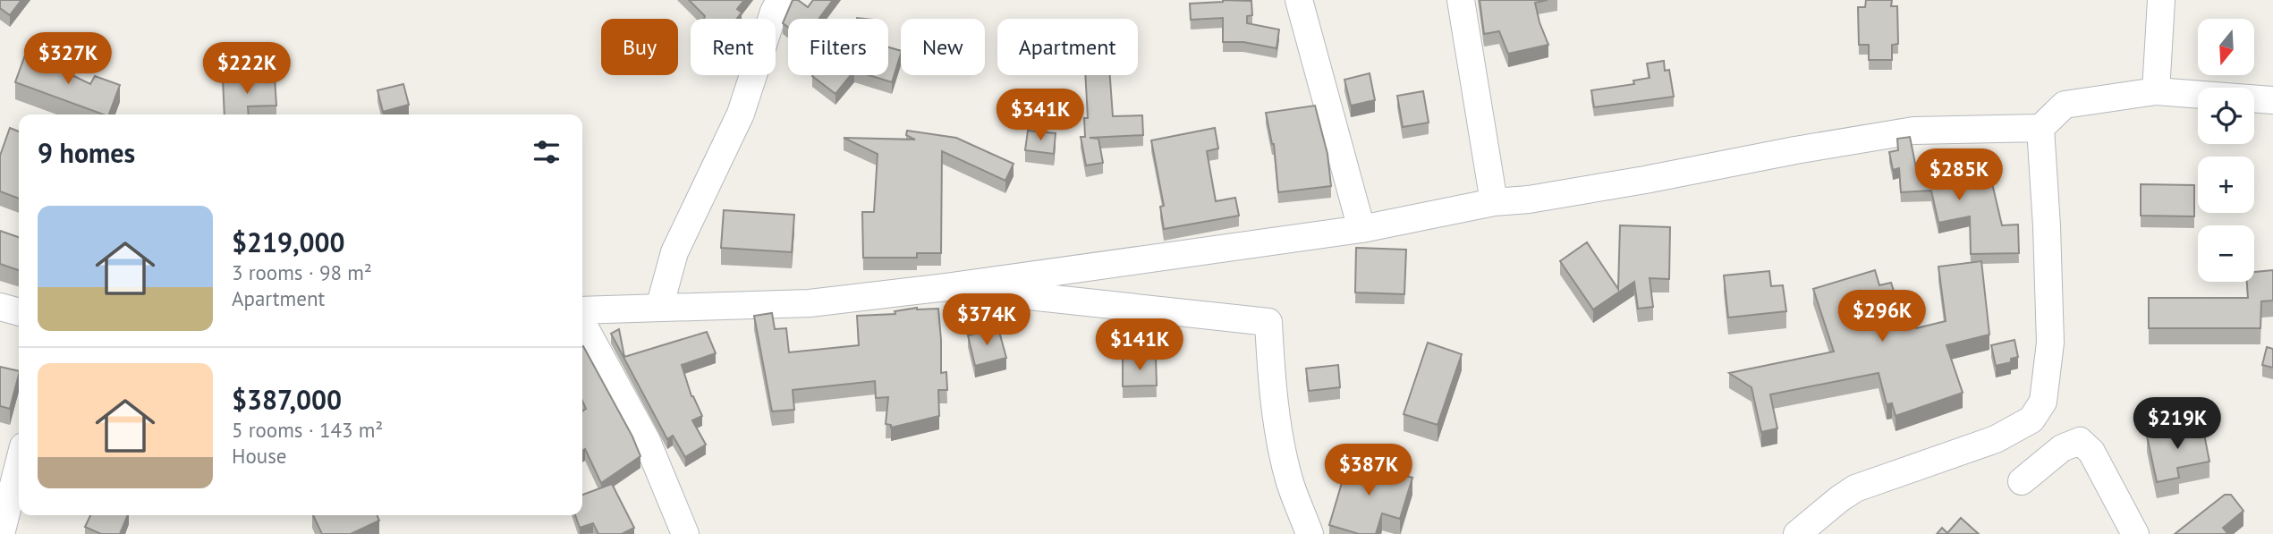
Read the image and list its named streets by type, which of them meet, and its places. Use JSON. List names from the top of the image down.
{
  "north": "bottom",
  "page": {
    "map_buttons": ["+", "−"],
    "chip": [
      "Buy",
      "Rent",
      "Filters",
      "New",
      "Apartment"
    ],
    "price": [
      "$327K",
      "$222K",
      "$341K",
      "$285K",
      "$296K",
      "$374K",
      "$141K",
      "$219K",
      "$387K"
    ],
    "heading": "9 homes",
    "list": [
      {
        "name": "$219,000",
        "note": "3 rooms · 98 m² · Apartment"
      },
      {
        "name": "$387,000",
        "note": "5 rooms · 143 m² · House"
      }
    ]
  }
}
